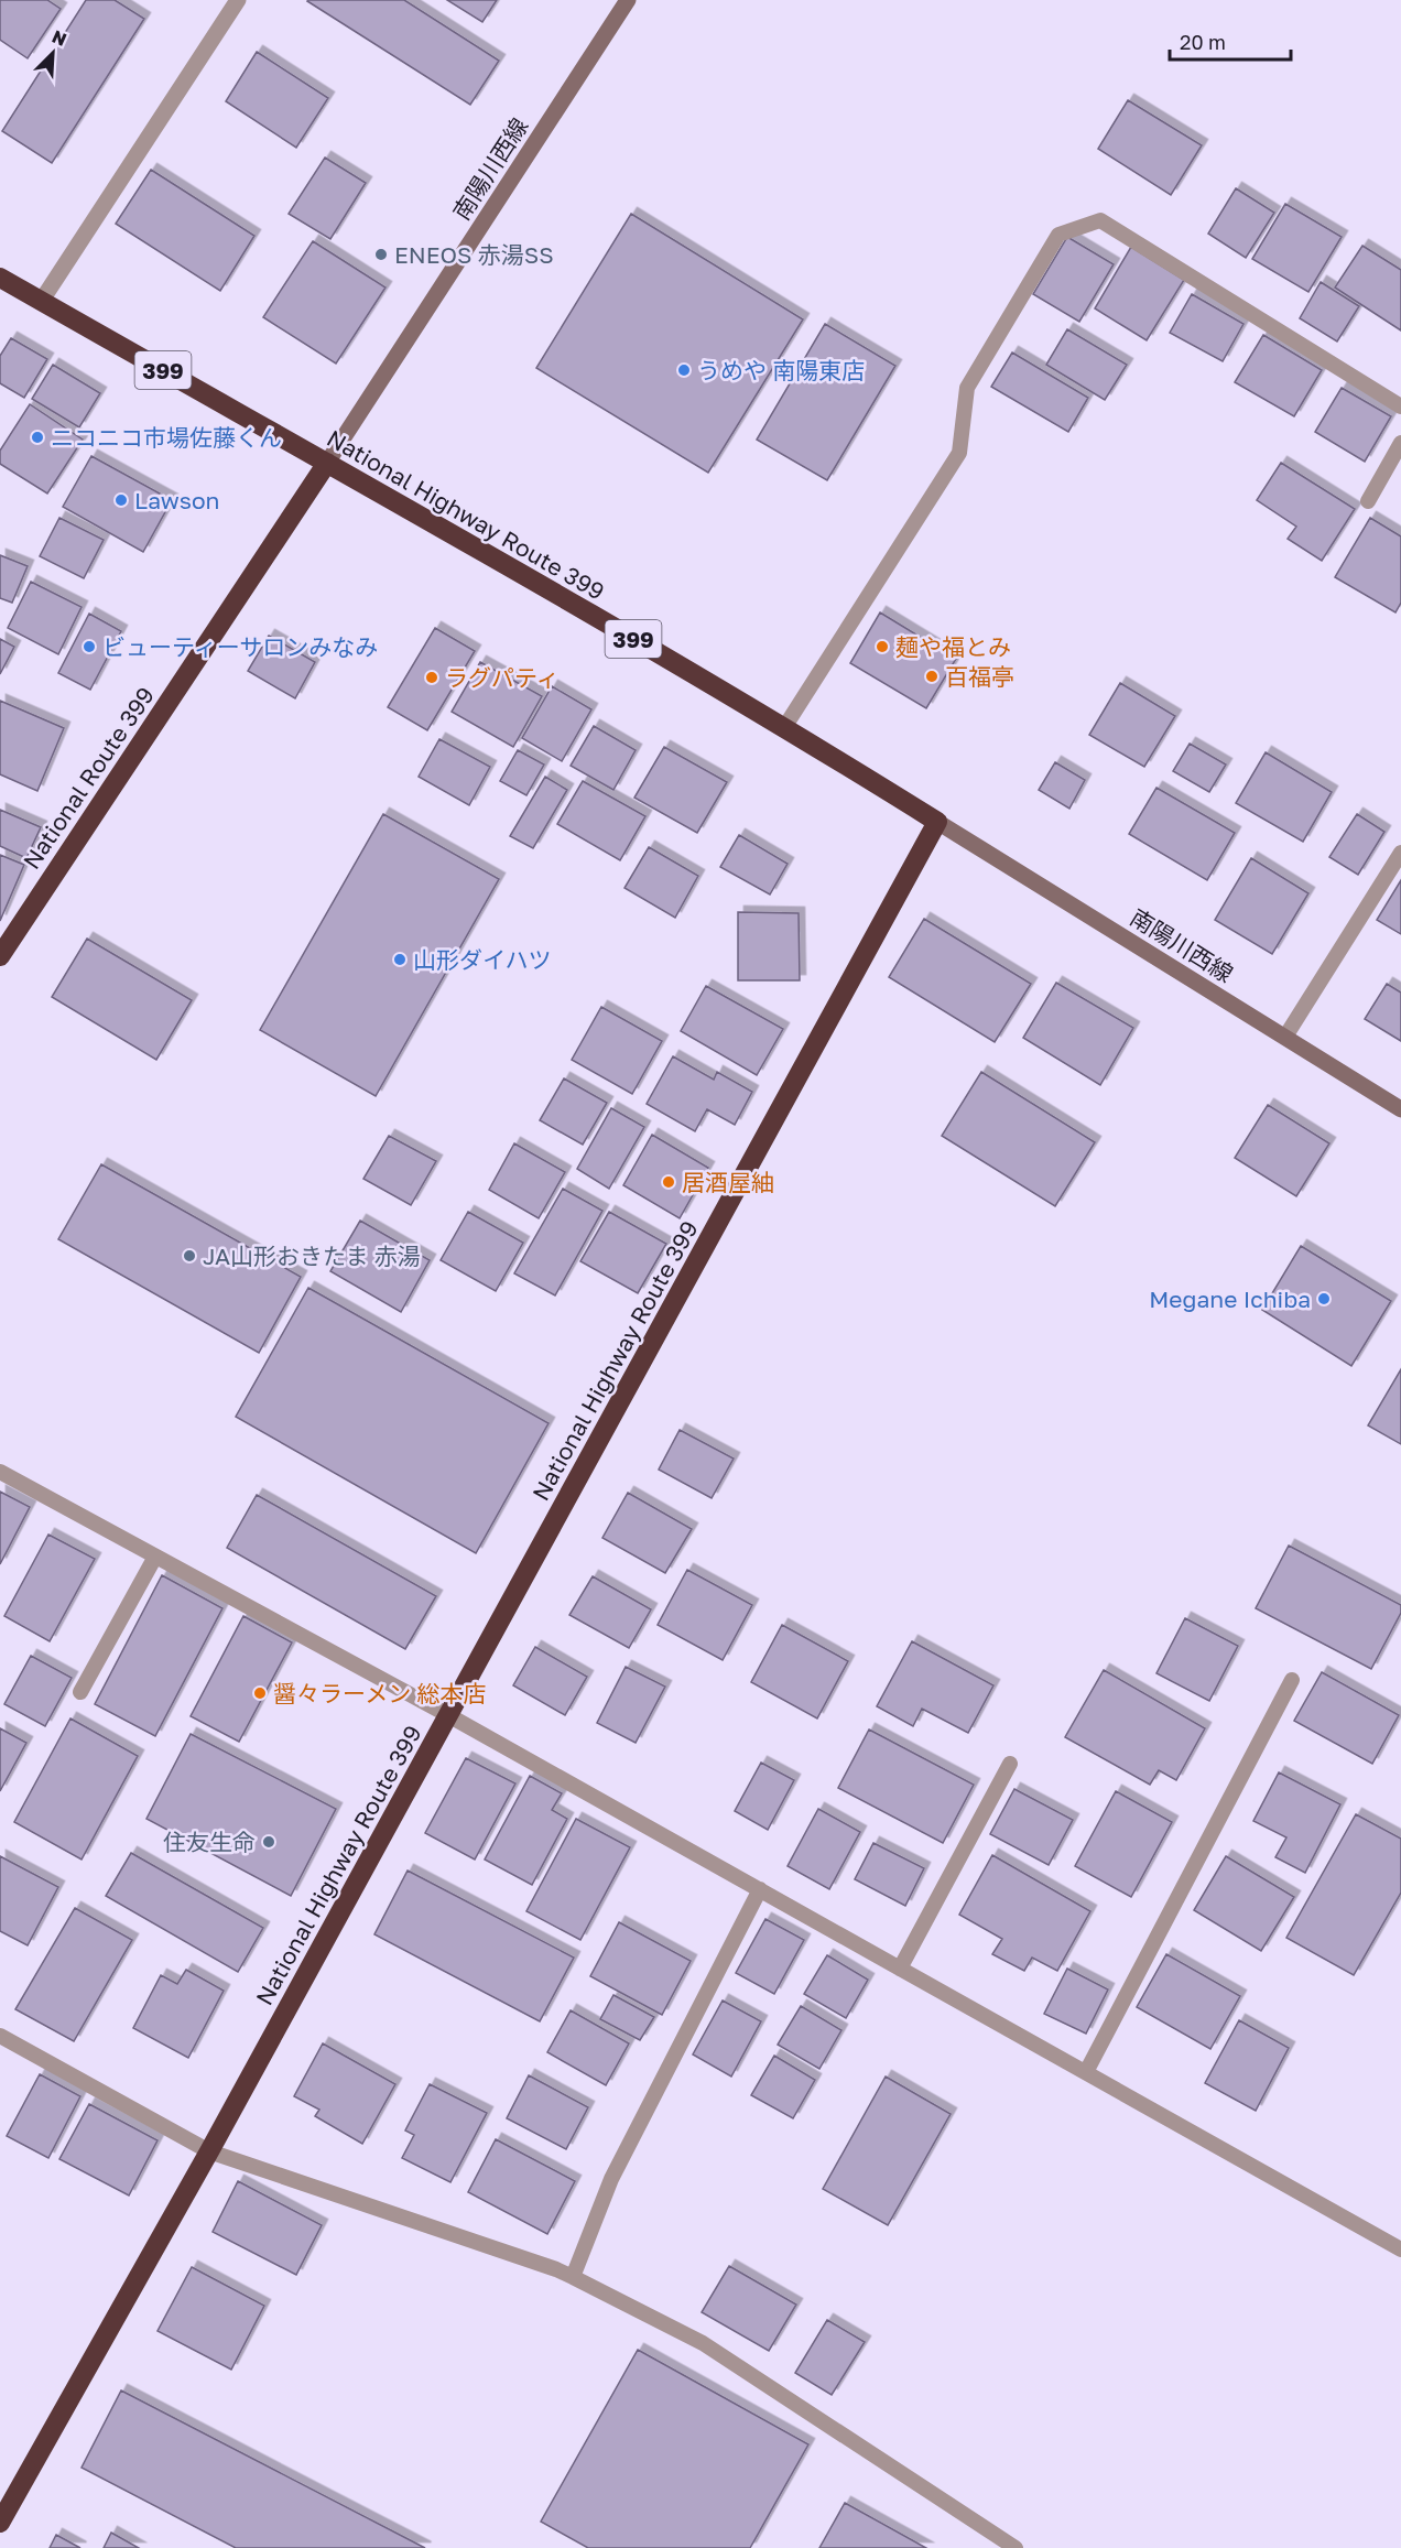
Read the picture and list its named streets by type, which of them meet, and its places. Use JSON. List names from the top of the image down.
{
  "streets": {
    "highway": ["399", "National Highway Route 399", "National Route 399"],
    "main road": ["南陽川西線"]
  },
  "crossings": [
    ["南陽川西線", "National Highway Route 399"],
    ["南陽川西線", "National Route 399"],
    ["National Highway Route 399", "National Route 399"]
  ],
  "places": [
    "ENEOS 赤湯SS",
    "うめや 南陽東店",
    "ニコニコ市場佐藤くん",
    "Lawson",
    "ビューティーサロンみなみ",
    "麺や福とみ",
    "百福亭",
    "ラグパティ",
    "山形ダイハツ",
    "居酒屋紬",
    "JA山形おきたま 赤湯",
    "Megane Ichiba",
    "醤々ラーメン 総本店",
    "住友生命"
  ],
  "scale_bar": "20 m",
  "north": "top right"
}
